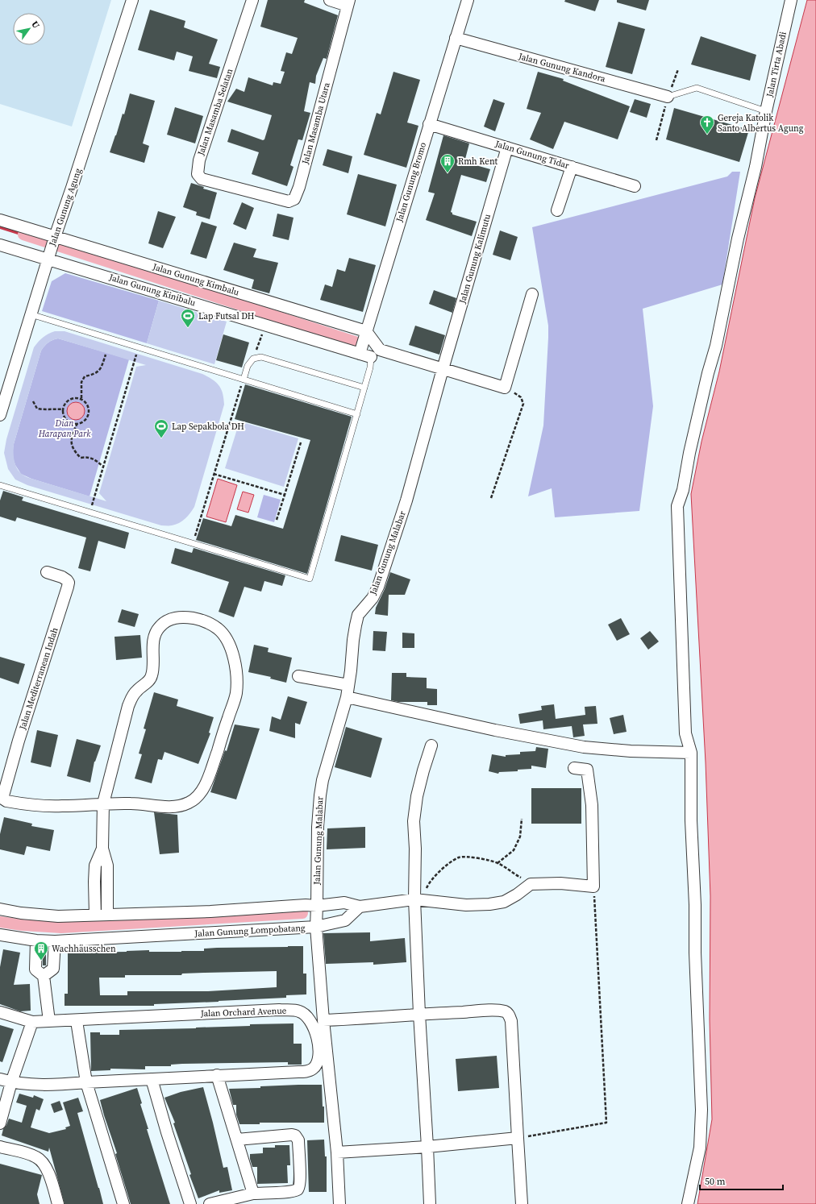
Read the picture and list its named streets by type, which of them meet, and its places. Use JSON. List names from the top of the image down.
{
  "streets": {
    "street": [
      "Jalan Tirta Abadi",
      "Jalan Gunung Kandora",
      "Jalan Masamba Selatan",
      "Jalan Masamba Utara",
      "Jalan Gunung Tidar",
      "Jalan Gunung Bromo",
      "Jalan Gunung Agung",
      "Jalan Gunung Kalimutu",
      "Jalan Gunung Kimbalu",
      "Jalan Gunung Kinibalu",
      "Jalan Gunung Malabar",
      "Jalan Mediterranean Indah",
      "Jalan Gunung Lompobatang",
      "Jalan Orchard Avenue"
    ]
  },
  "crossings": [
    ["Jalan Gunung Kandora", "Jalan Gunung Bromo"],
    ["Jalan Masamba Selatan", "Jalan Masamba Utara"],
    ["Jalan Gunung Tidar", "Jalan Gunung Bromo"],
    ["Jalan Gunung Tidar", "Jalan Gunung Kalimutu"],
    ["Jalan Gunung Bromo", "Jalan Gunung Kimbalu"],
    ["Jalan Gunung Bromo", "Jalan Gunung Kinibalu"],
    ["Jalan Gunung Agung", "Jalan Gunung Kimbalu"],
    ["Jalan Gunung Agung", "Jalan Gunung Kinibalu"],
    ["Jalan Gunung Kalimutu", "Jalan Gunung Malabar"],
    ["Jalan Gunung Malabar", "Jalan Gunung Lompobatang"]
  ],
  "parks": ["Dian Harapan Park"],
  "places": {
    "church": ["Gereja Katolik Santo Albertus Agung"],
    "building": ["Rmh Kent", "Wachhäusschen"],
    "sports": ["Lap Futsal DH", "Lap Sepakbola DH"]
  },
  "scale_bar": "50 m",
  "north": "top right"
}
